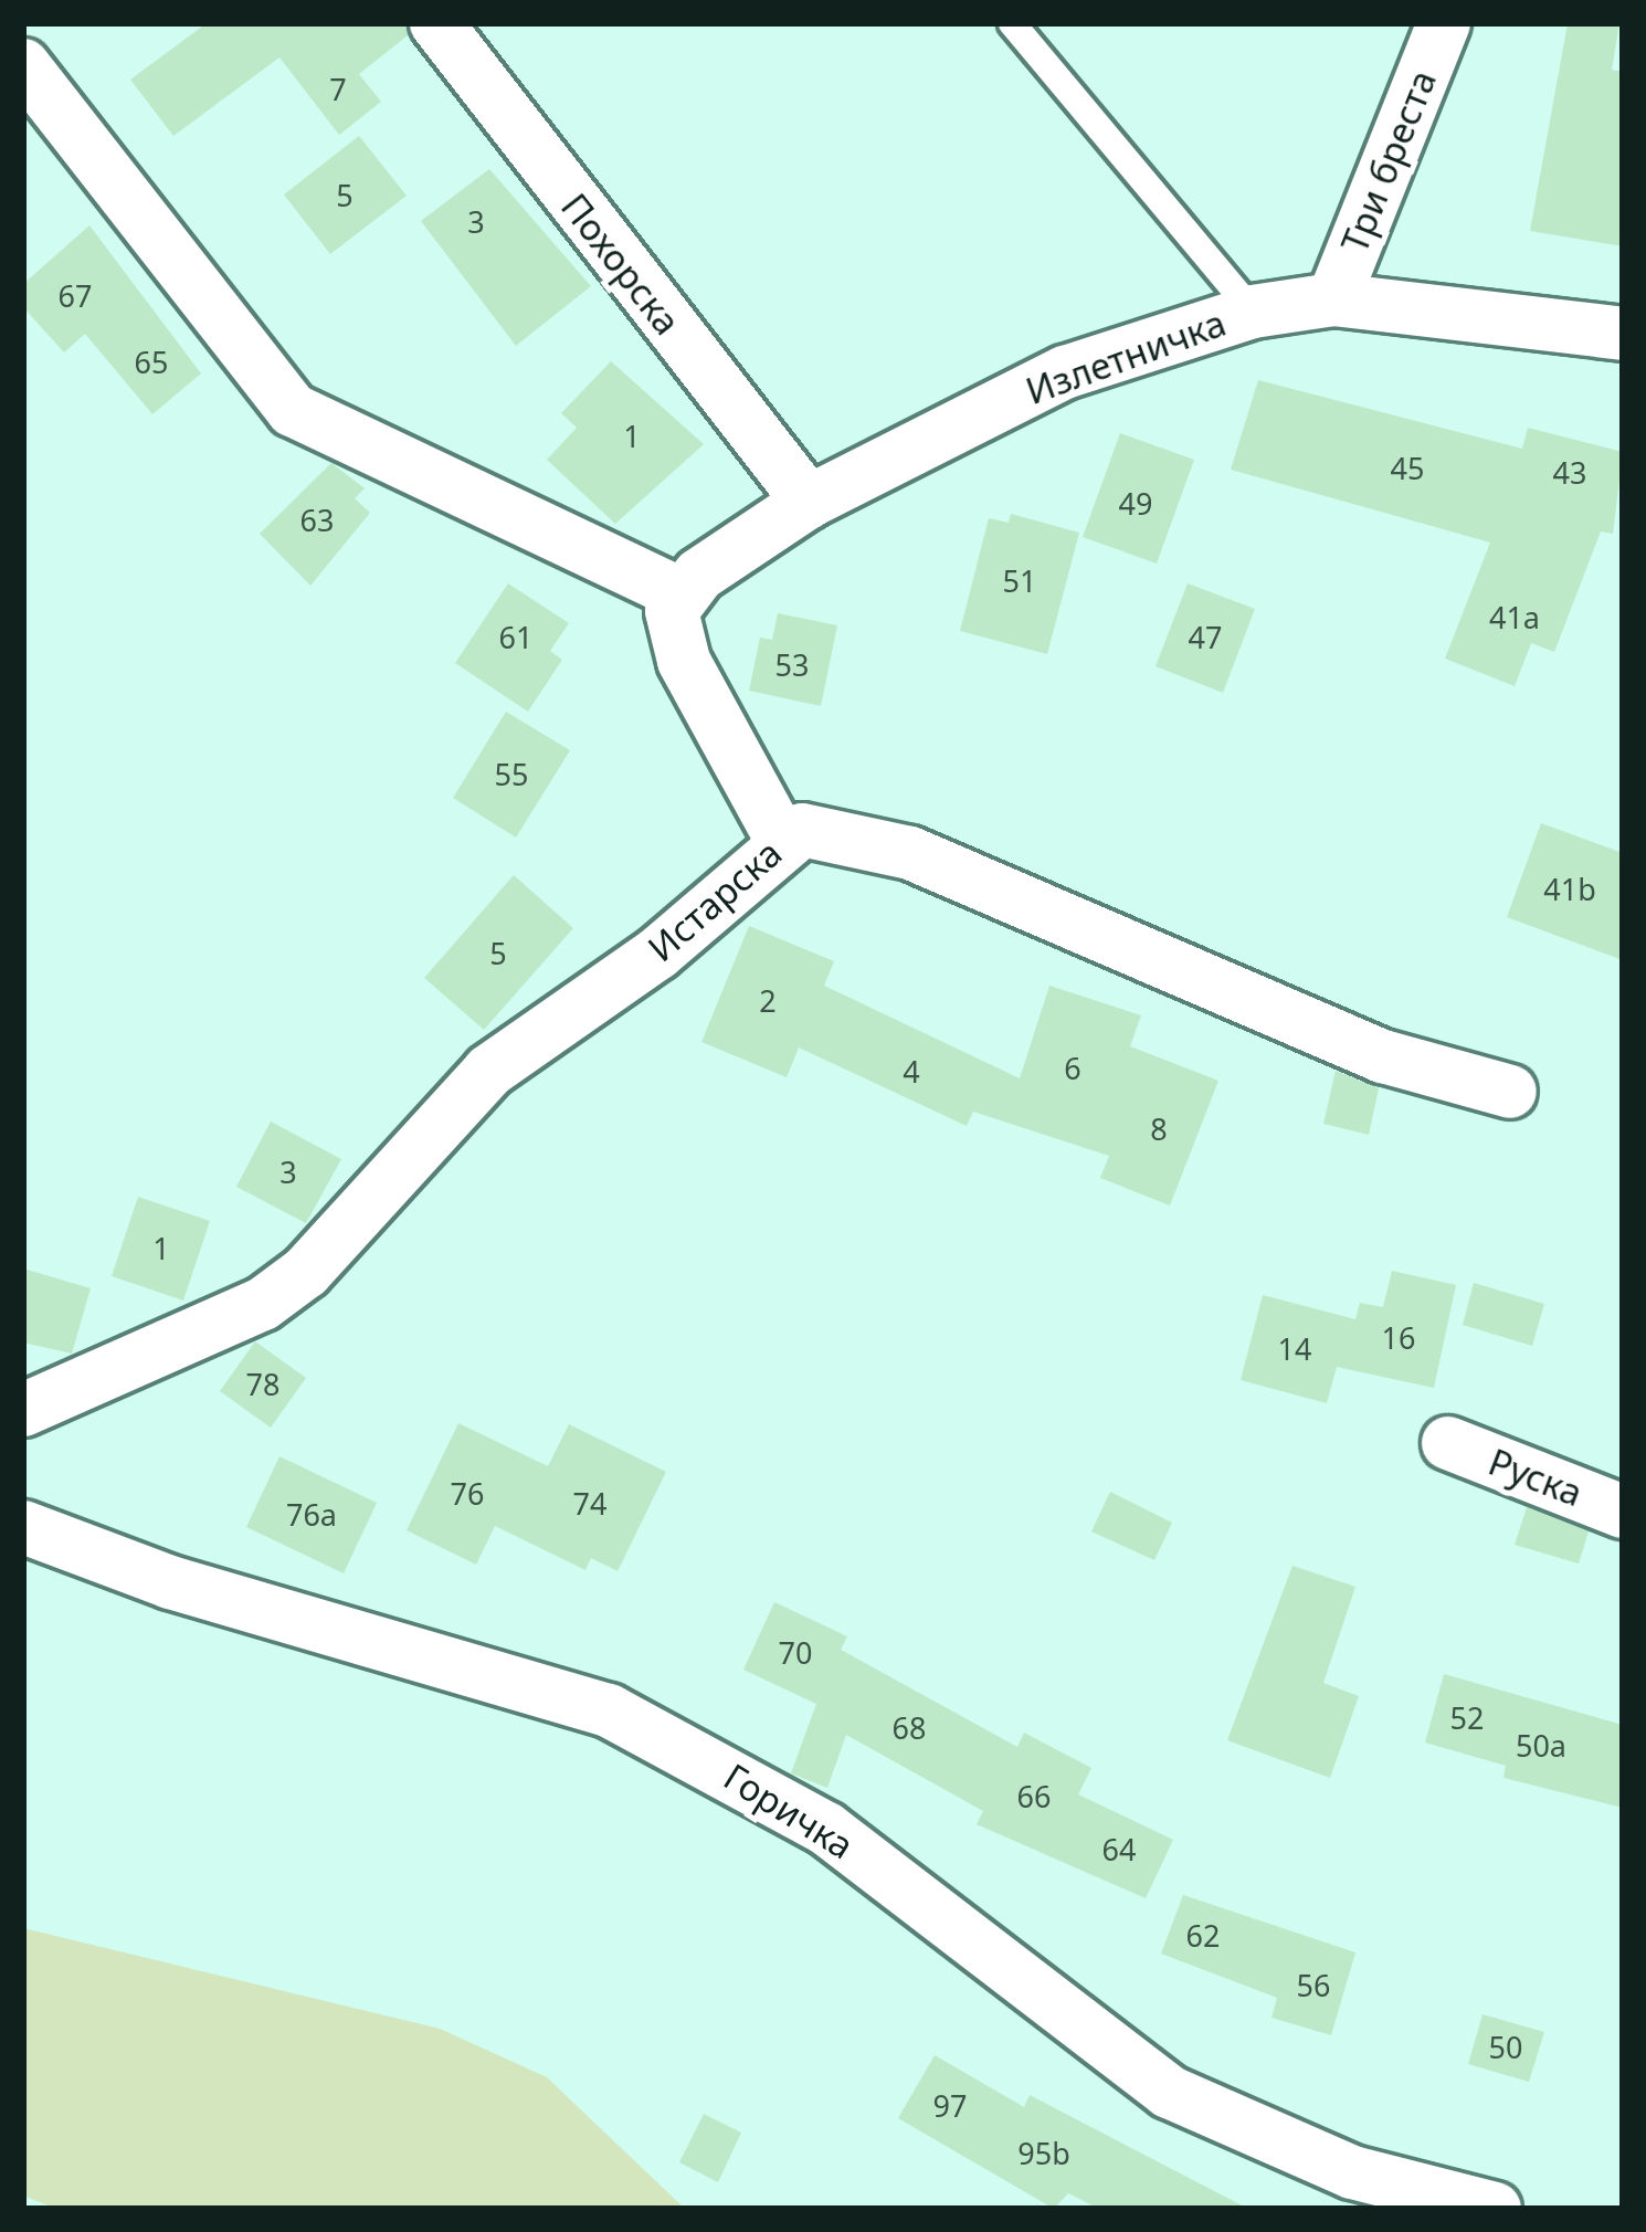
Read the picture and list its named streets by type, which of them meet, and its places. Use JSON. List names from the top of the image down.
{
  "streets": {
    "street": [
      "Три бреста",
      "Похорска",
      "Излетничка",
      "Истарска",
      "Руска",
      "Горичка"
    ]
  },
  "crossings": [
    ["Три бреста", "Излетничка"],
    ["Похорска", "Излетничка"]
  ],
  "house_numbers": [
    "7",
    "5",
    "3",
    "67",
    "65",
    "1",
    "45",
    "43",
    "49",
    "63",
    "51",
    "41a",
    "61",
    "47",
    "53",
    "55",
    "41b",
    "5",
    "2",
    "6",
    "4",
    "8",
    "3",
    "1",
    "16",
    "14",
    "78",
    "76",
    "74",
    "76a",
    "70",
    "52",
    "68",
    "50a",
    "66",
    "64",
    "62",
    "56",
    "50",
    "97",
    "95b"
  ]
}
